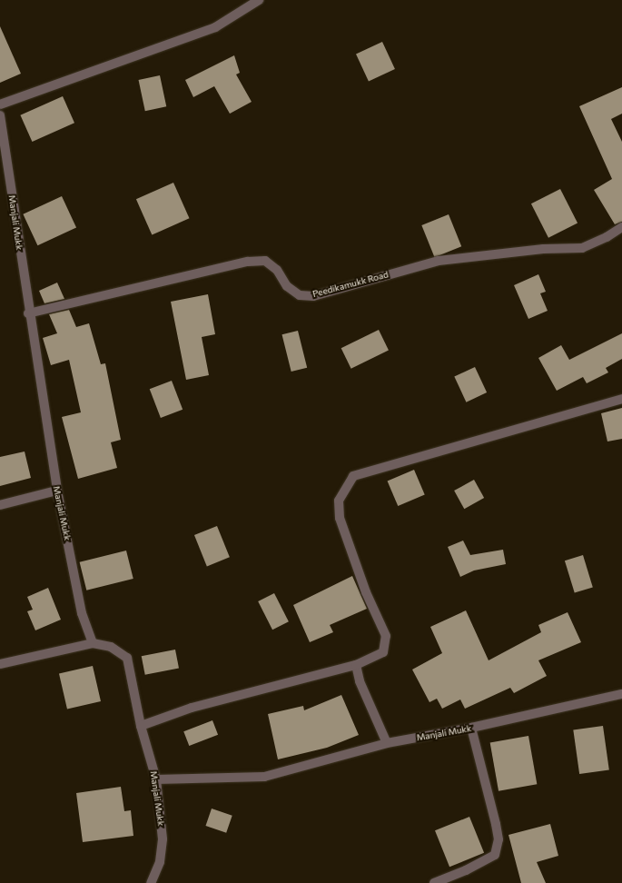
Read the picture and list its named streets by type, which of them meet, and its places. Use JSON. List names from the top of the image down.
{
  "streets": {
    "street": ["Manjali Mukk", "Peedikamukk Road"]
  },
  "crossings": [
    ["Manjali Mukk", "Peedikamukk Road"]
  ]
}
